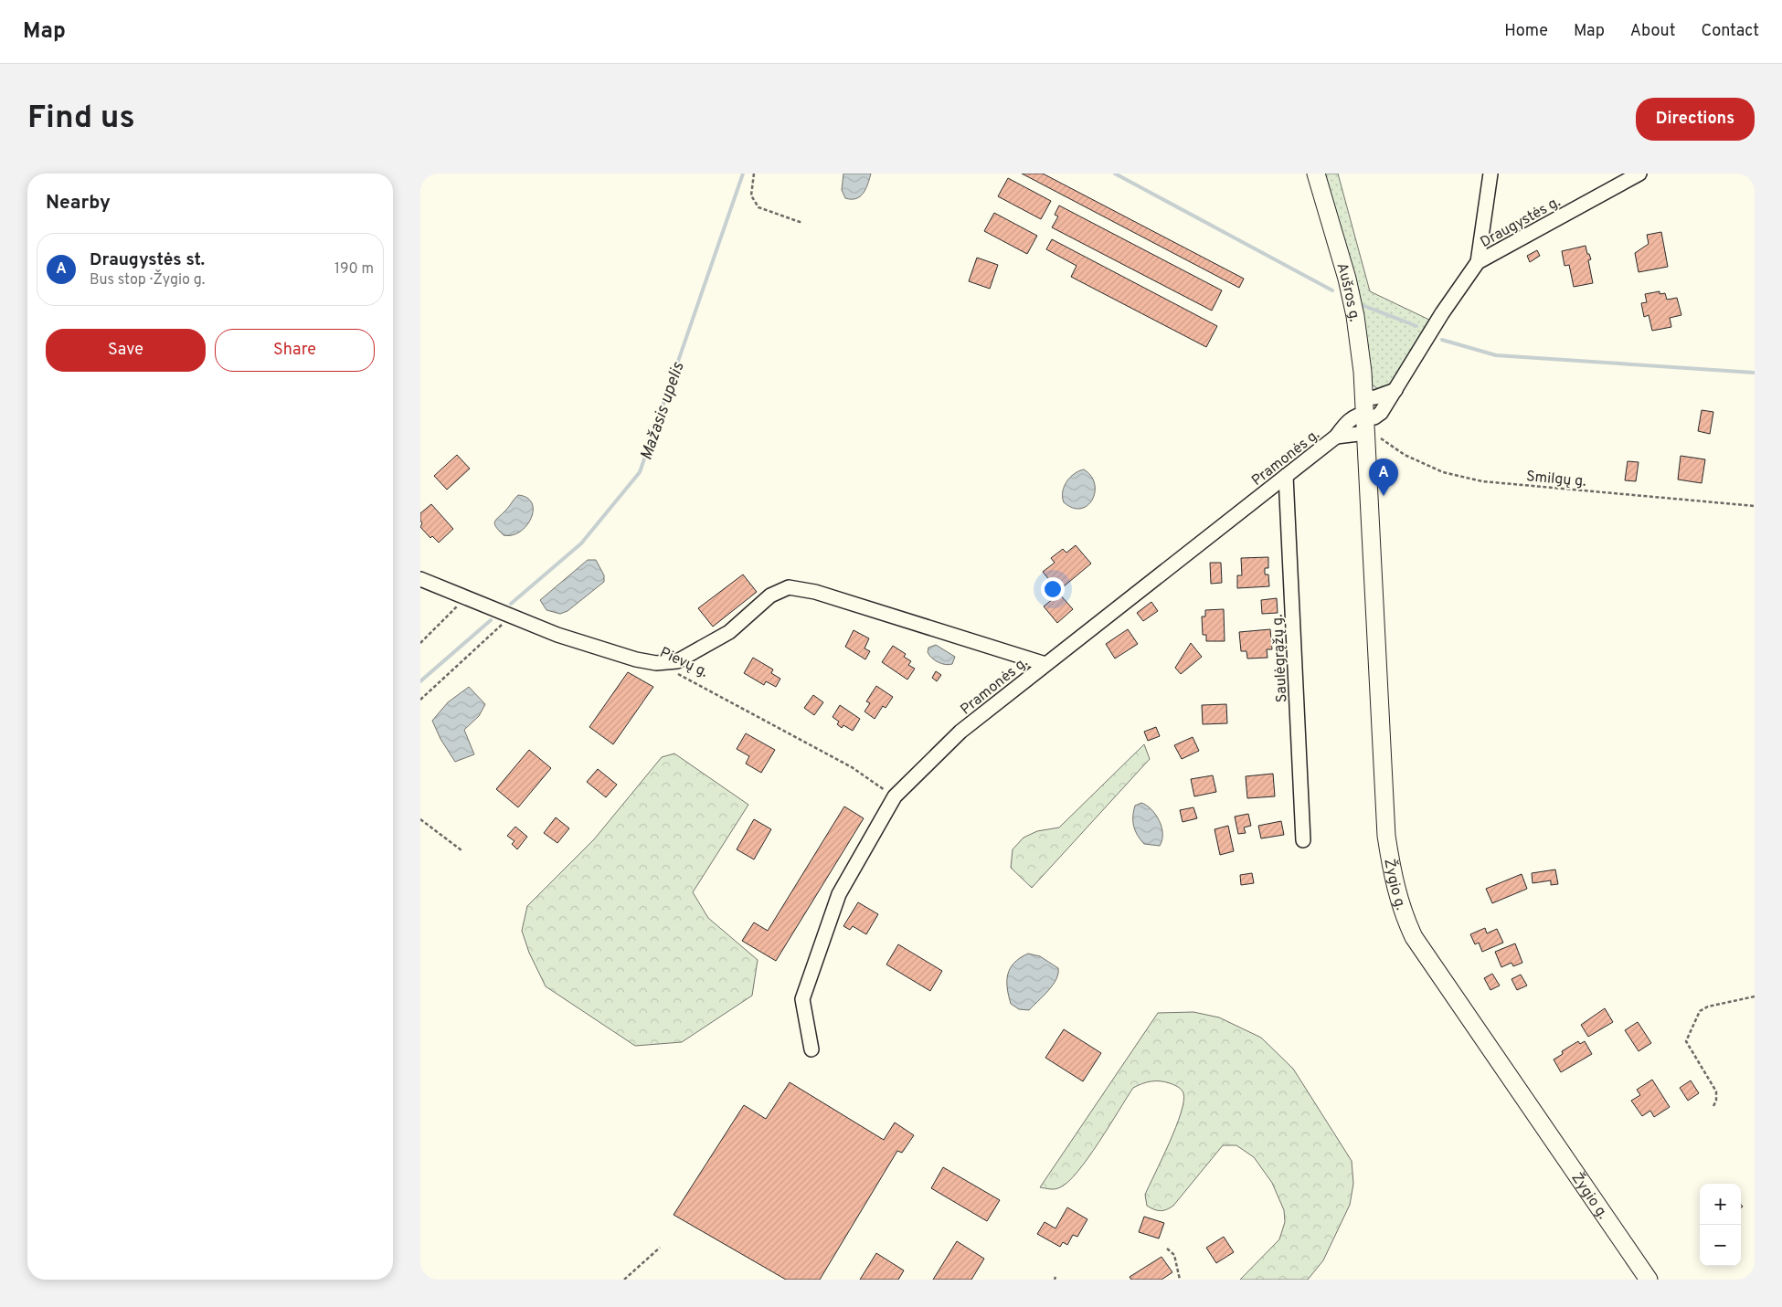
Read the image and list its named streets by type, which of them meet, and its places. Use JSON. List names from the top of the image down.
{
  "streets": {
    "main road": ["Aušros g.", "Žygio g."],
    "street": [
      "Draugystės g.",
      "Pramonės g.",
      "Saulėgrąžų g.",
      "Pievų g."
    ],
    "path": ["Smilgų g."]
  },
  "crossings": [
    ["Draugystės g.", "Aušros g."],
    ["Draugystės g.", "Pramonės g."],
    ["Draugystės g.", "Smilgų g."],
    ["Draugystės g.", "Žygio g."],
    ["Aušros g.", "Pramonės g."],
    ["Aušros g.", "Smilgų g."],
    ["Aušros g.", "Žygio g."],
    ["Pramonės g.", "Smilgų g."],
    ["Pramonės g.", "Saulėgrąžų g."],
    ["Pramonės g.", "Pievų g."],
    ["Pramonės g.", "Žygio g."],
    ["Smilgų g.", "Žygio g."]
  ],
  "water": ["Mažasis upelis"],
  "page": {
    "header": "Map",
    "nav": [
      "Home",
      "Map",
      "About",
      "Contact"
    ],
    "buttons": [
      "Directions",
      ["Save", "Share"]
    ],
    "title": "Find us",
    "heading": "Nearby",
    "list": [
      {
        "mark": "A",
        "name": "Draugystės st.",
        "note": "Bus stop · Žygio g.",
        "value": "190 m"
      }
    ],
    "pins": "A",
    "map_buttons": ["+", "−"]
  }
}
